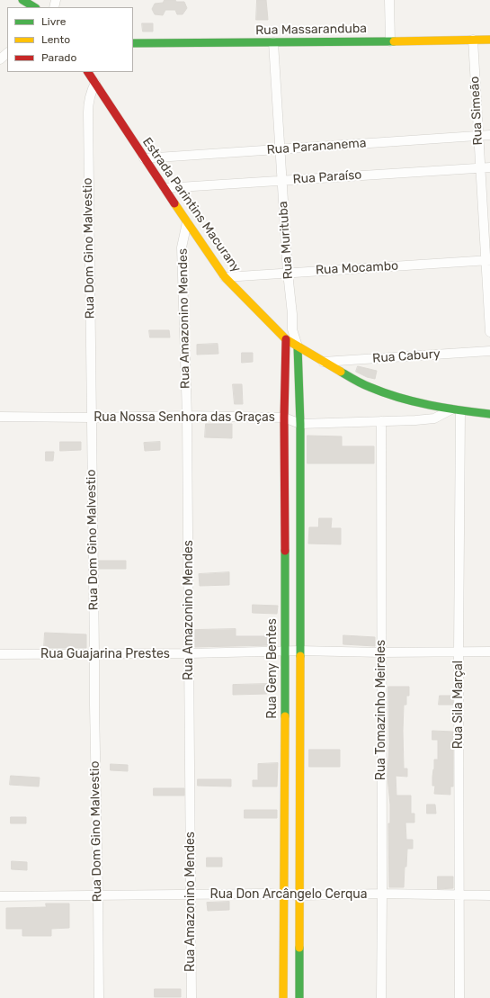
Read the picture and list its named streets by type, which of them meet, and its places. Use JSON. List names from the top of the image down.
{
  "streets": {
    "street": [
      "Rua Massaranduba",
      "Rua Simeão",
      "Rua Parananema",
      "Rua Paraíso",
      "Estrada Parintins Macurany",
      "Rua Murituba",
      "Rua Dom Gino Malvestio",
      "Rua Mocambo",
      "Rua Amazonino Mendes",
      "Rua Cabury",
      "Rua Nossa Senhora das Graças",
      "Rua Guajarina Prestes",
      "Rua Geny Bentes",
      "Rua Sila Marçal",
      "Rua Tomazinho Meireles",
      "Rua Don Arcângelo Cerqua"
    ]
  },
  "crossings": [
    ["Rua Massaranduba", "Rua Simeão"],
    ["Rua Massaranduba", "Rua Murituba"],
    ["Rua Simeão", "Rua Parananema"],
    ["Rua Simeão", "Rua Paraíso"],
    ["Rua Simeão", "Rua Mocambo"],
    ["Rua Parananema", "Estrada Parintins Macurany"],
    ["Rua Parananema", "Rua Murituba"],
    ["Rua Paraíso", "Estrada Parintins Macurany"],
    ["Rua Paraíso", "Rua Murituba"],
    ["Estrada Parintins Macurany", "Rua Murituba"],
    ["Estrada Parintins Macurany", "Rua Dom Gino Malvestio"],
    ["Estrada Parintins Macurany", "Rua Mocambo"],
    ["Estrada Parintins Macurany", "Rua Amazonino Mendes"],
    ["Estrada Parintins Macurany", "Rua Cabury"],
    ["Estrada Parintins Macurany", "Rua Nossa Senhora das Graças"],
    ["Estrada Parintins Macurany", "Rua Geny Bentes"],
    ["Estrada Parintins Macurany", "Rua Sila Marçal"],
    ["Rua Murituba", "Rua Mocambo"],
    ["Rua Dom Gino Malvestio", "Rua Nossa Senhora das Graças"],
    ["Rua Dom Gino Malvestio", "Rua Guajarina Prestes"],
    ["Rua Dom Gino Malvestio", "Rua Don Arcângelo Cerqua"],
    ["Rua Amazonino Mendes", "Rua Nossa Senhora das Graças"],
    ["Rua Amazonino Mendes", "Rua Guajarina Prestes"],
    ["Rua Amazonino Mendes", "Rua Don Arcângelo Cerqua"],
    ["Rua Nossa Senhora das Graças", "Rua Geny Bentes"],
    ["Rua Nossa Senhora das Graças", "Rua Sila Marçal"],
    ["Rua Nossa Senhora das Graças", "Rua Tomazinho Meireles"],
    ["Rua Guajarina Prestes", "Rua Geny Bentes"],
    ["Rua Guajarina Prestes", "Rua Sila Marçal"],
    ["Rua Guajarina Prestes", "Rua Tomazinho Meireles"],
    ["Rua Geny Bentes", "Rua Don Arcângelo Cerqua"],
    ["Rua Sila Marçal", "Rua Don Arcângelo Cerqua"],
    ["Rua Tomazinho Meireles", "Rua Don Arcângelo Cerqua"]
  ],
  "legend": ["Livre", "Lento", "Parado"]
}
